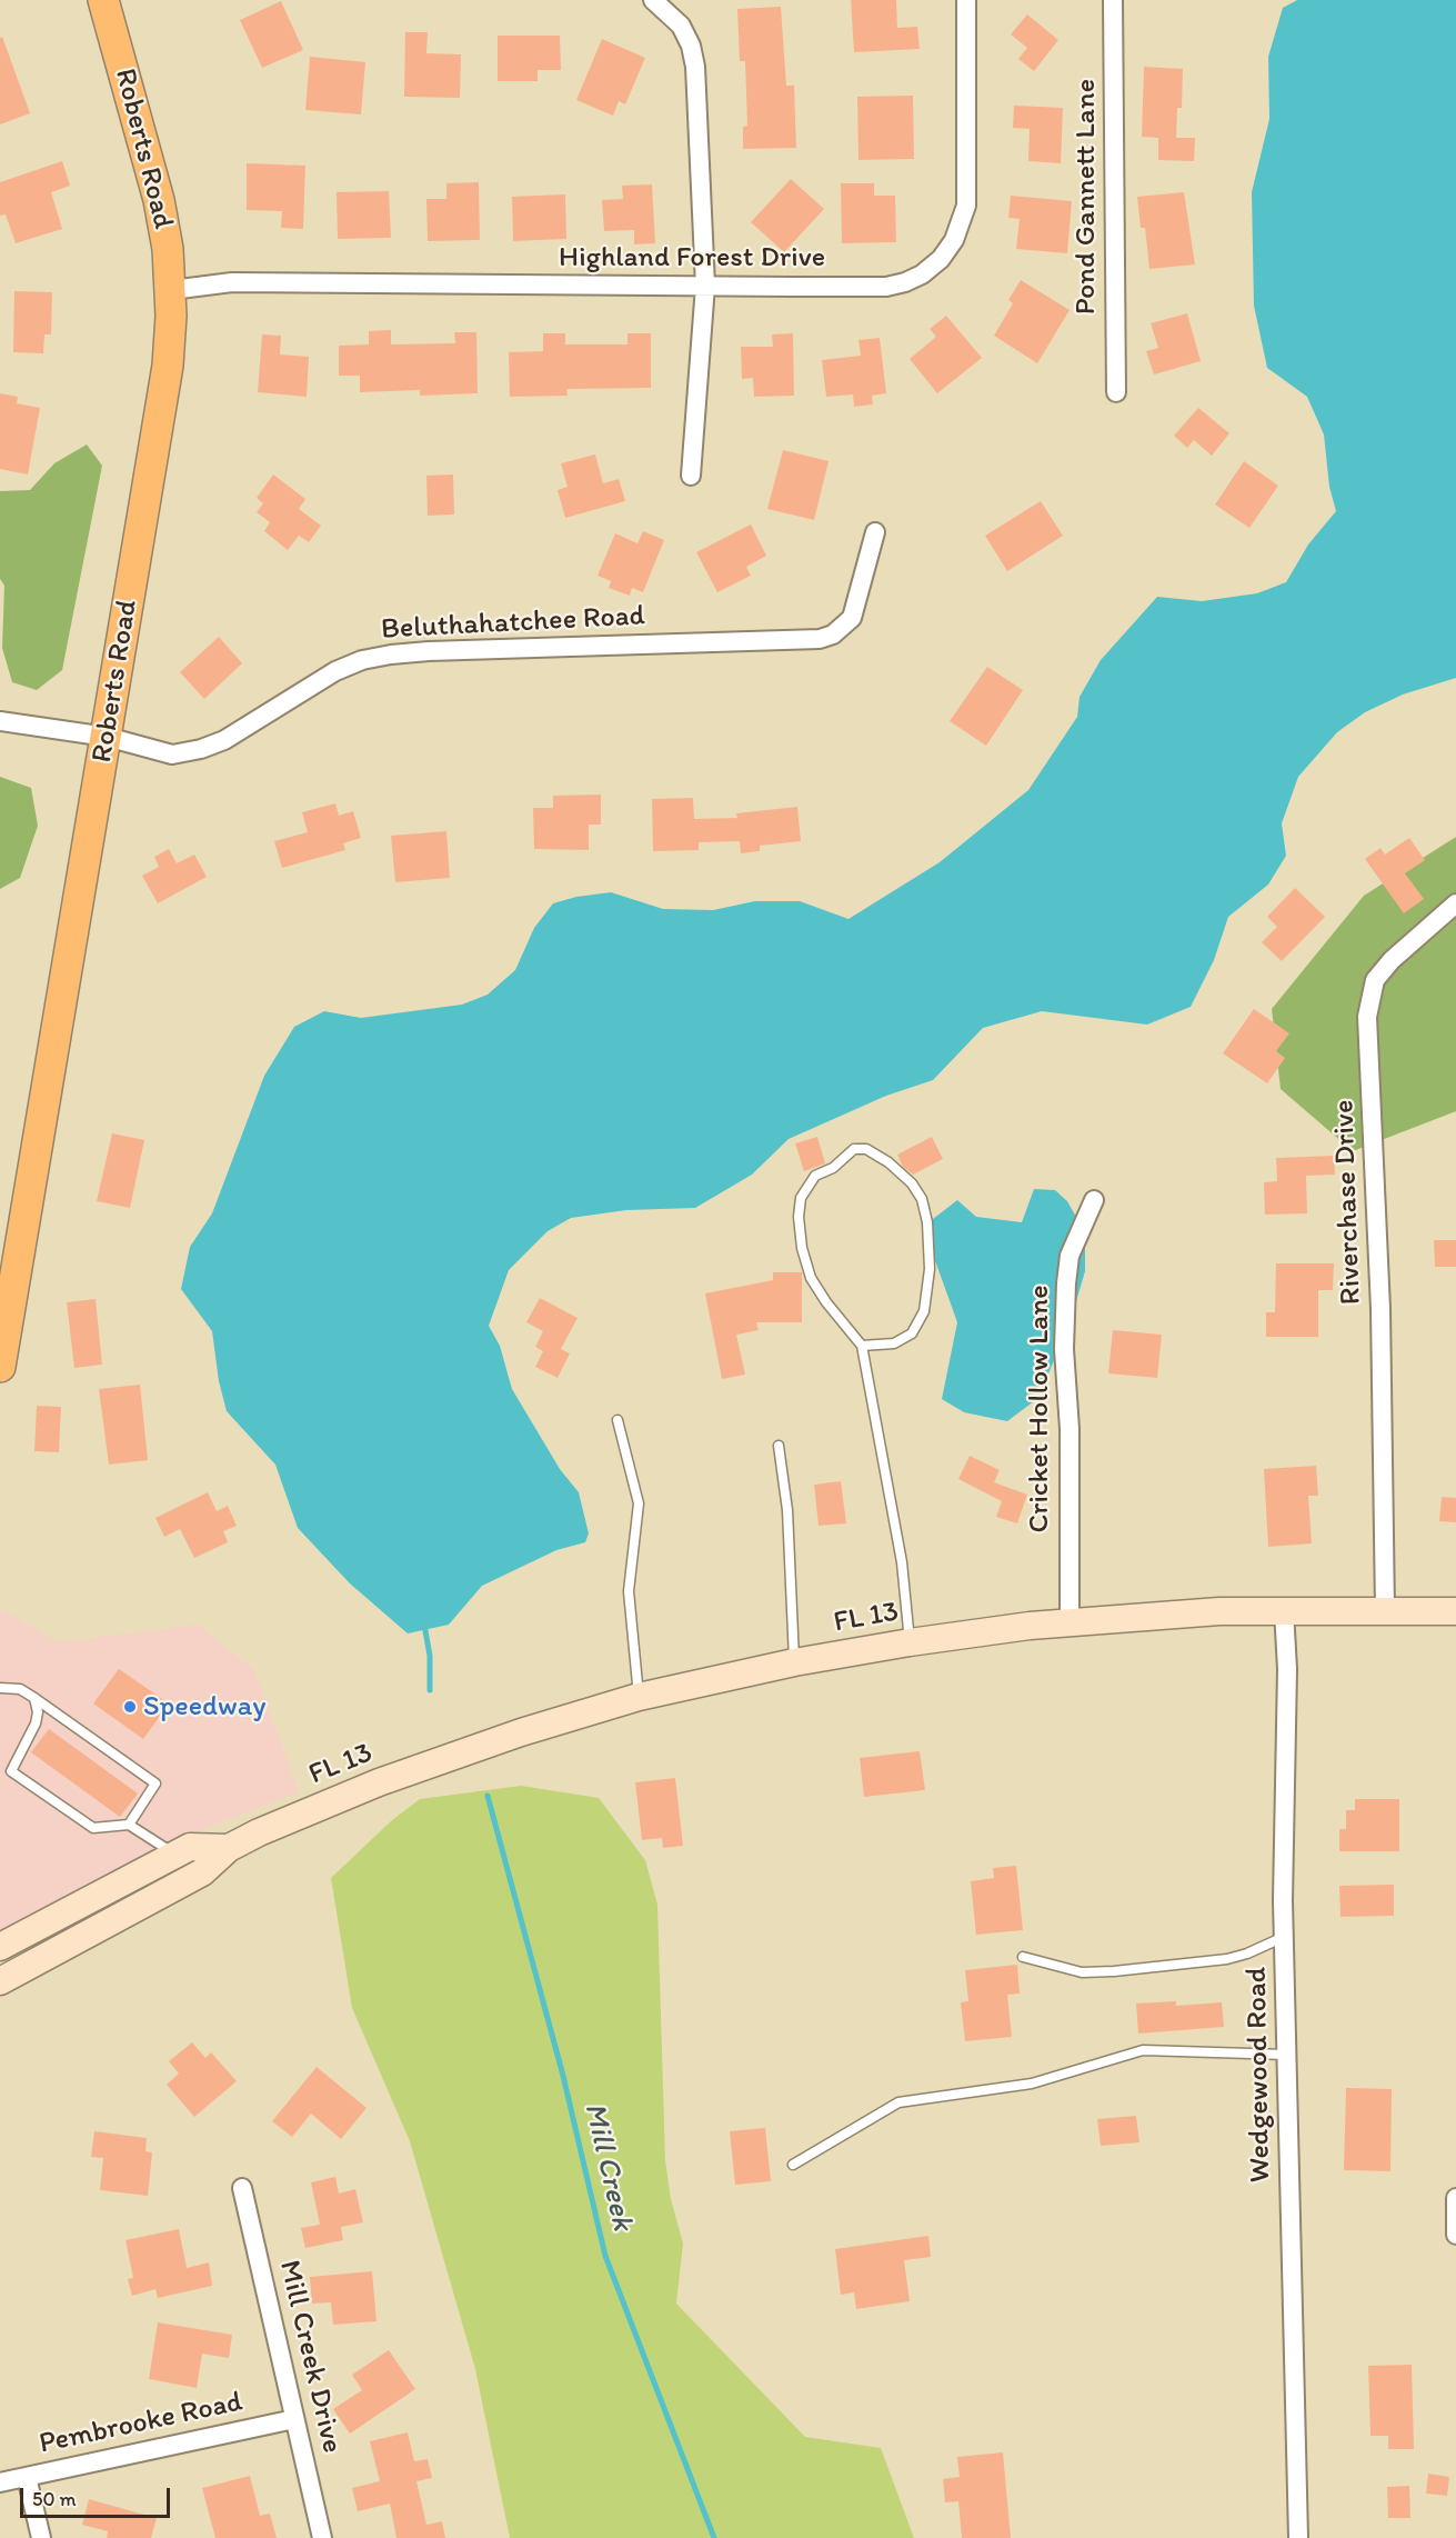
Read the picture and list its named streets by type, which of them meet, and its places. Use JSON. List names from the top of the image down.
{
  "streets": {
    "main road": ["Roberts Road", "FL 13"],
    "street": [
      "Pond Gannett Lane",
      "Highland Forest Drive",
      "Beluthahatchee Road",
      "Riverchase Drive",
      "Cricket Hollow Lane",
      "Wedgewood Road",
      "Mill Creek Drive",
      "Pembrooke Road"
    ]
  },
  "crossings": [
    ["Roberts Road", "Highland Forest Drive"],
    ["Roberts Road", "Beluthahatchee Road"],
    ["Riverchase Drive", "FL 13"],
    ["Cricket Hollow Lane", "FL 13"],
    ["FL 13", "Wedgewood Road"],
    ["Mill Creek Drive", "Pembrooke Road"]
  ],
  "water": ["Mill Creek"],
  "places": ["Speedway"],
  "scale_bar": "50 m"
}
